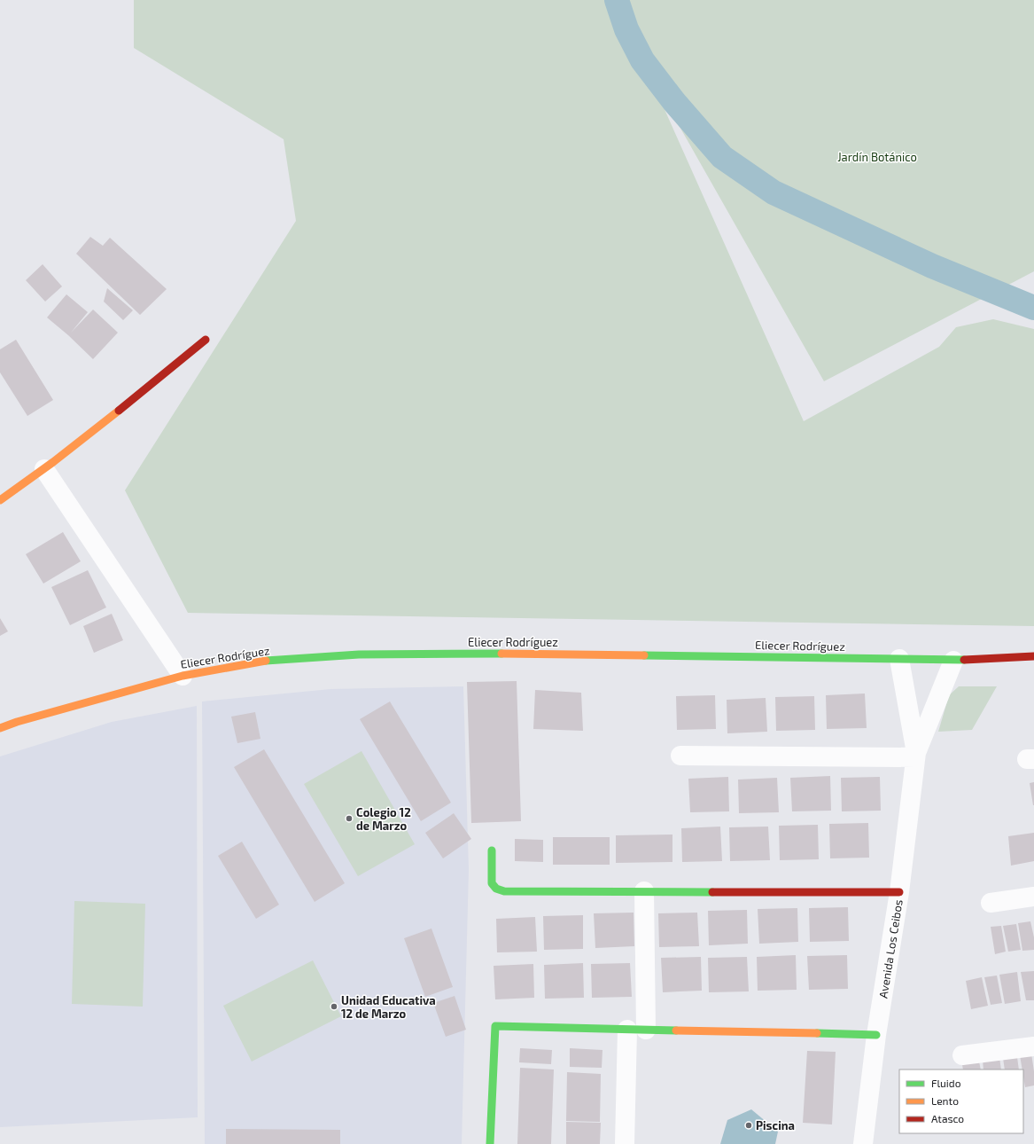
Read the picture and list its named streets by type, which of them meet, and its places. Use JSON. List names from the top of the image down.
{
  "streets": {
    "street": ["Eliecer Rodríguez", "Avenida Los Ceibos"]
  },
  "parks": ["Jardín Botánico"],
  "places": ["Colegio 12 de Marzo", "Unidad Educativa 12 de Marzo", "Piscina"],
  "legend": ["Fluido", "Lento", "Atasco"]
}
